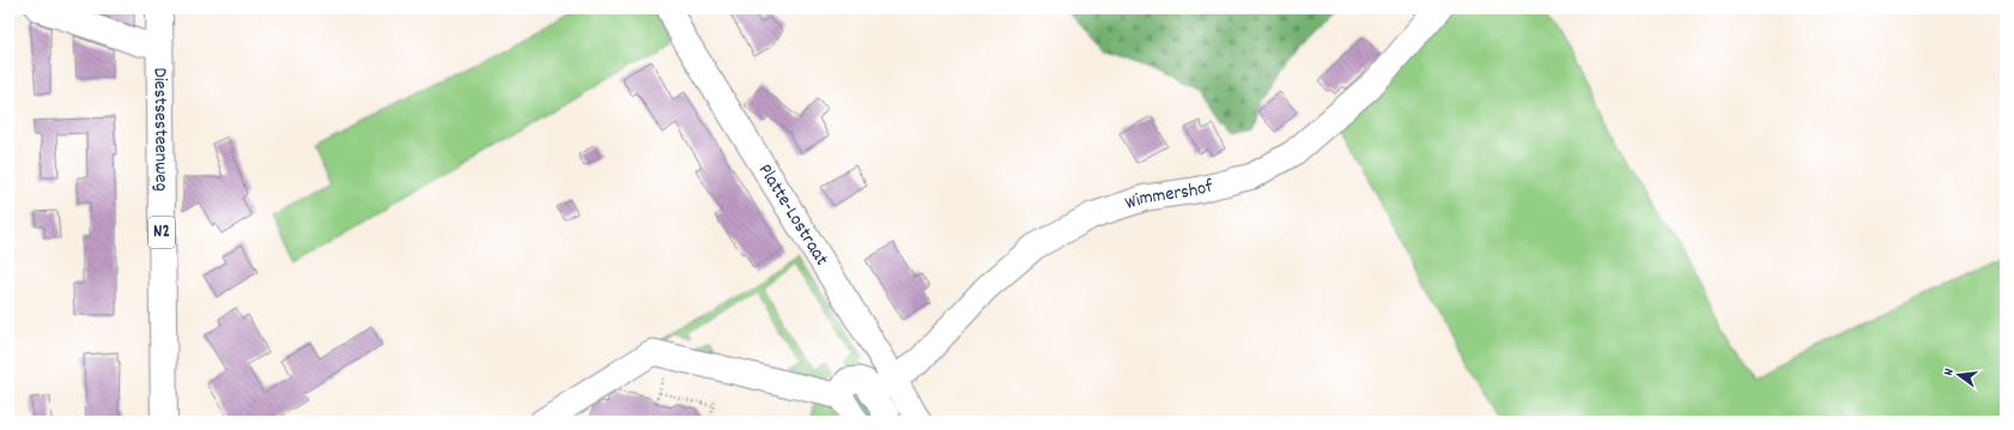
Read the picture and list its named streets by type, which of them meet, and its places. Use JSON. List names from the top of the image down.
{
  "streets": {
    "main road": ["Diestsesteenweg", "N2"],
    "street": ["Wimmershof", "Platte-Lostraat"]
  },
  "crossings": [
    ["Wimmershof", "Platte-Lostraat"]
  ],
  "north": "left"
}
